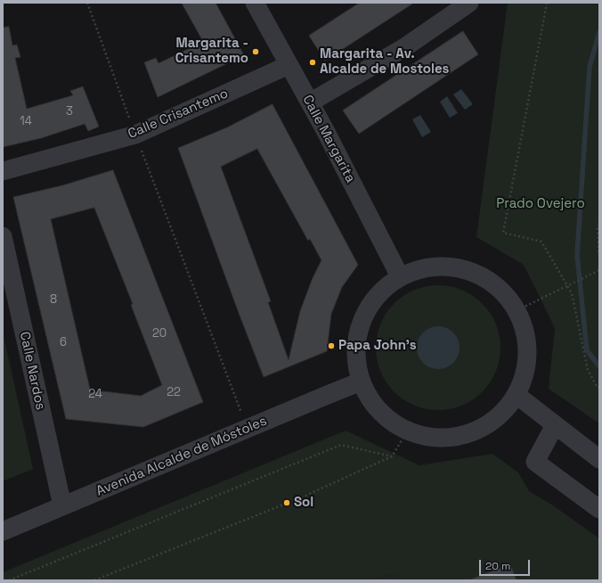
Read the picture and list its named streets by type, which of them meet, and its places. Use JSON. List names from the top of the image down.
{
  "streets": {
    "street": [
      "Calle Crisantemo",
      "Calle Margarita",
      "Calle Nardos",
      "Avenida Alcalde de Móstoles"
    ]
  },
  "crossings": [
    ["Calle Crisantemo", "Calle Margarita"],
    ["Calle Nardos", "Avenida Alcalde de Móstoles"]
  ],
  "parks": ["Prado Ovejero"],
  "places": [
    "Margarita - Crisantemo",
    "Margarita - Av. Alcalde de Mostoles",
    "Papa John's",
    "Sol"
  ],
  "house_numbers": [
    "3",
    "14",
    "8",
    "20",
    "6",
    "22",
    "24"
  ],
  "scale_bar": "20 m"
}
